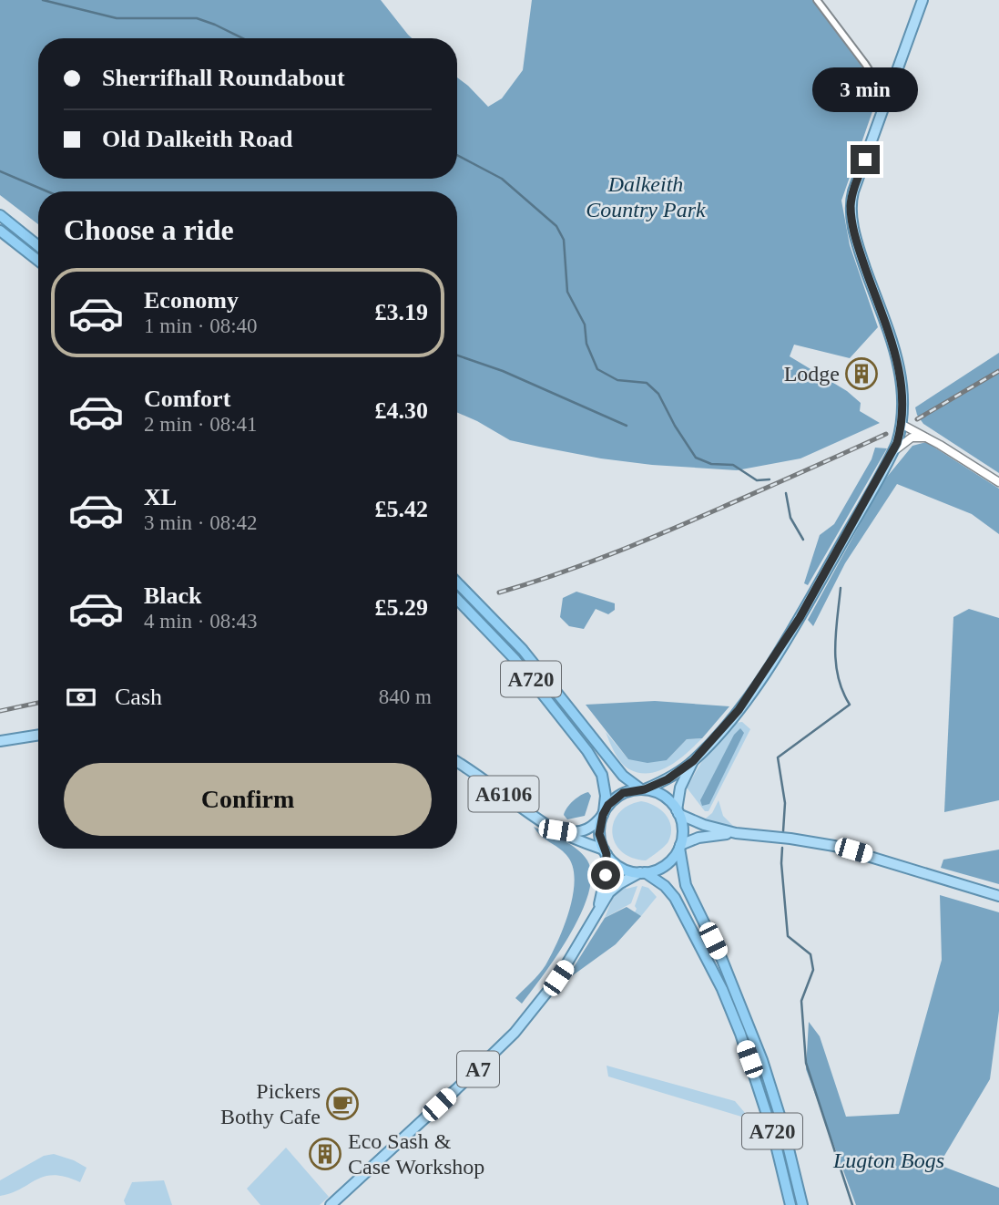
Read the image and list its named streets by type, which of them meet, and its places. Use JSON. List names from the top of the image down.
{
  "streets": {
    "highway": ["A720"],
    "main road": ["A6106", "A7"]
  },
  "crossings": [
    ["A720", "A6106"],
    ["A720", "A7"],
    ["A6106", "A7"]
  ],
  "parks": ["Dalkeith Country Park", "Lugton Bogs"],
  "places": {
    "building": ["Lodge", "Eco Sash & Case Workshop"],
    "cafe": ["Pickers Bothy Cafe"]
  },
  "page": {
    "banner": ["Sherrifhall Roundabout", "Old Dalkeith Road"],
    "bubble": "3 min",
    "heading": "Choose a ride",
    "list": [
      {
        "name": "Economy",
        "note": "1 min · 08:40",
        "value": "£3.19"
      },
      {
        "name": "Comfort",
        "note": "2 min · 08:41",
        "value": "£4.30"
      },
      {
        "name": "XL",
        "note": "3 min · 08:42",
        "value": "£5.42"
      },
      {
        "name": "Black",
        "note": "4 min · 08:43",
        "value": "£5.29"
      }
    ],
    "pay": ["Cash", "840 m"],
    "buttons": "Confirm"
  }
}
